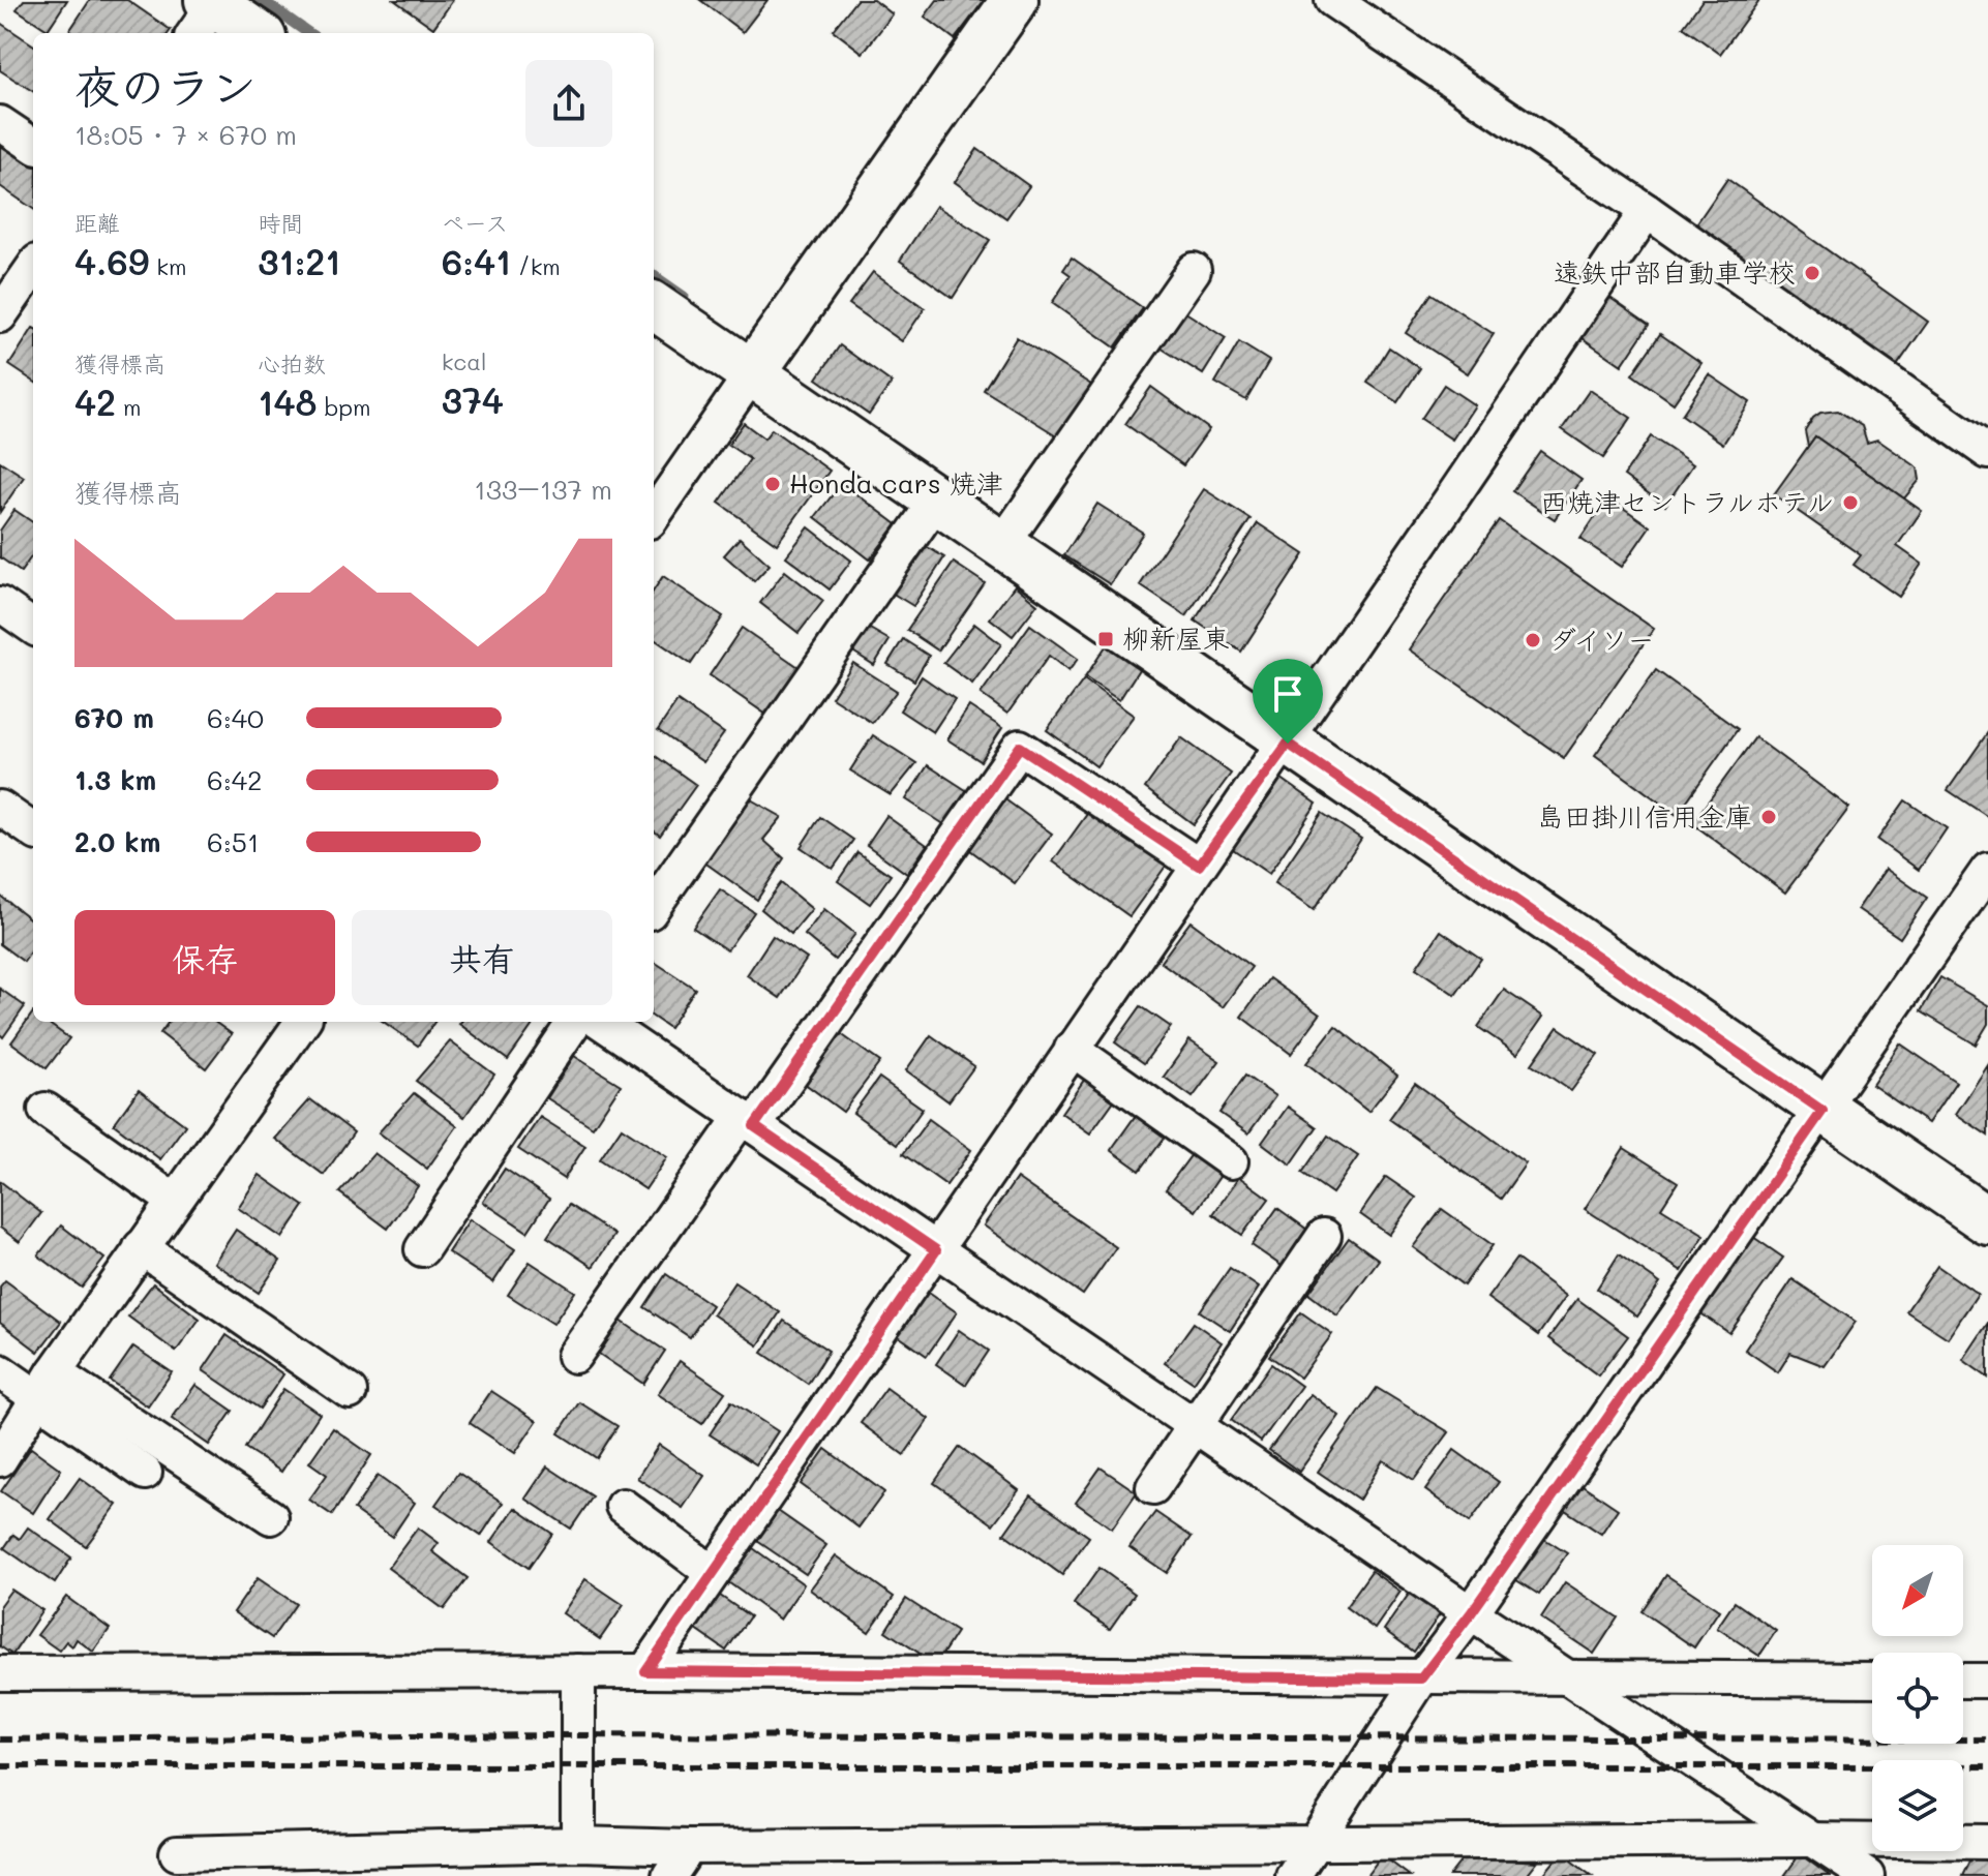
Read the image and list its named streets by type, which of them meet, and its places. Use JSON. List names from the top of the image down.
{
  "places": {
    "other": [
      "遠鉄中部自動車学校",
      "Honda cars 焼津",
      "西焼津セントラルホテル",
      "ダイソー",
      "島田掛川信用金庫"
    ],
    "transit": ["柳新屋東"]
  },
  "north": "bottom left",
  "page": {
    "heading": ["夜のラン", "18:05 · 7 × 670 m"],
    "stats": [
      ["距離", "4.69 km"],
      ["時間", "31:21"],
      ["ペース", "6:41 /km"],
      ["獲得標高", "42 m"],
      ["心拍数", "148 bpm"],
      ["kcal", "374"]
    ],
    "chart": ["獲得標高", "133–137 m"],
    "list": [
      {
        "name": "670 m",
        "note": "6:40"
      },
      {
        "name": "1.3 km",
        "note": "6:42"
      },
      {
        "name": "2.0 km",
        "note": "6:51"
      }
    ],
    "buttons": ["保存", "共有"]
  }
}
